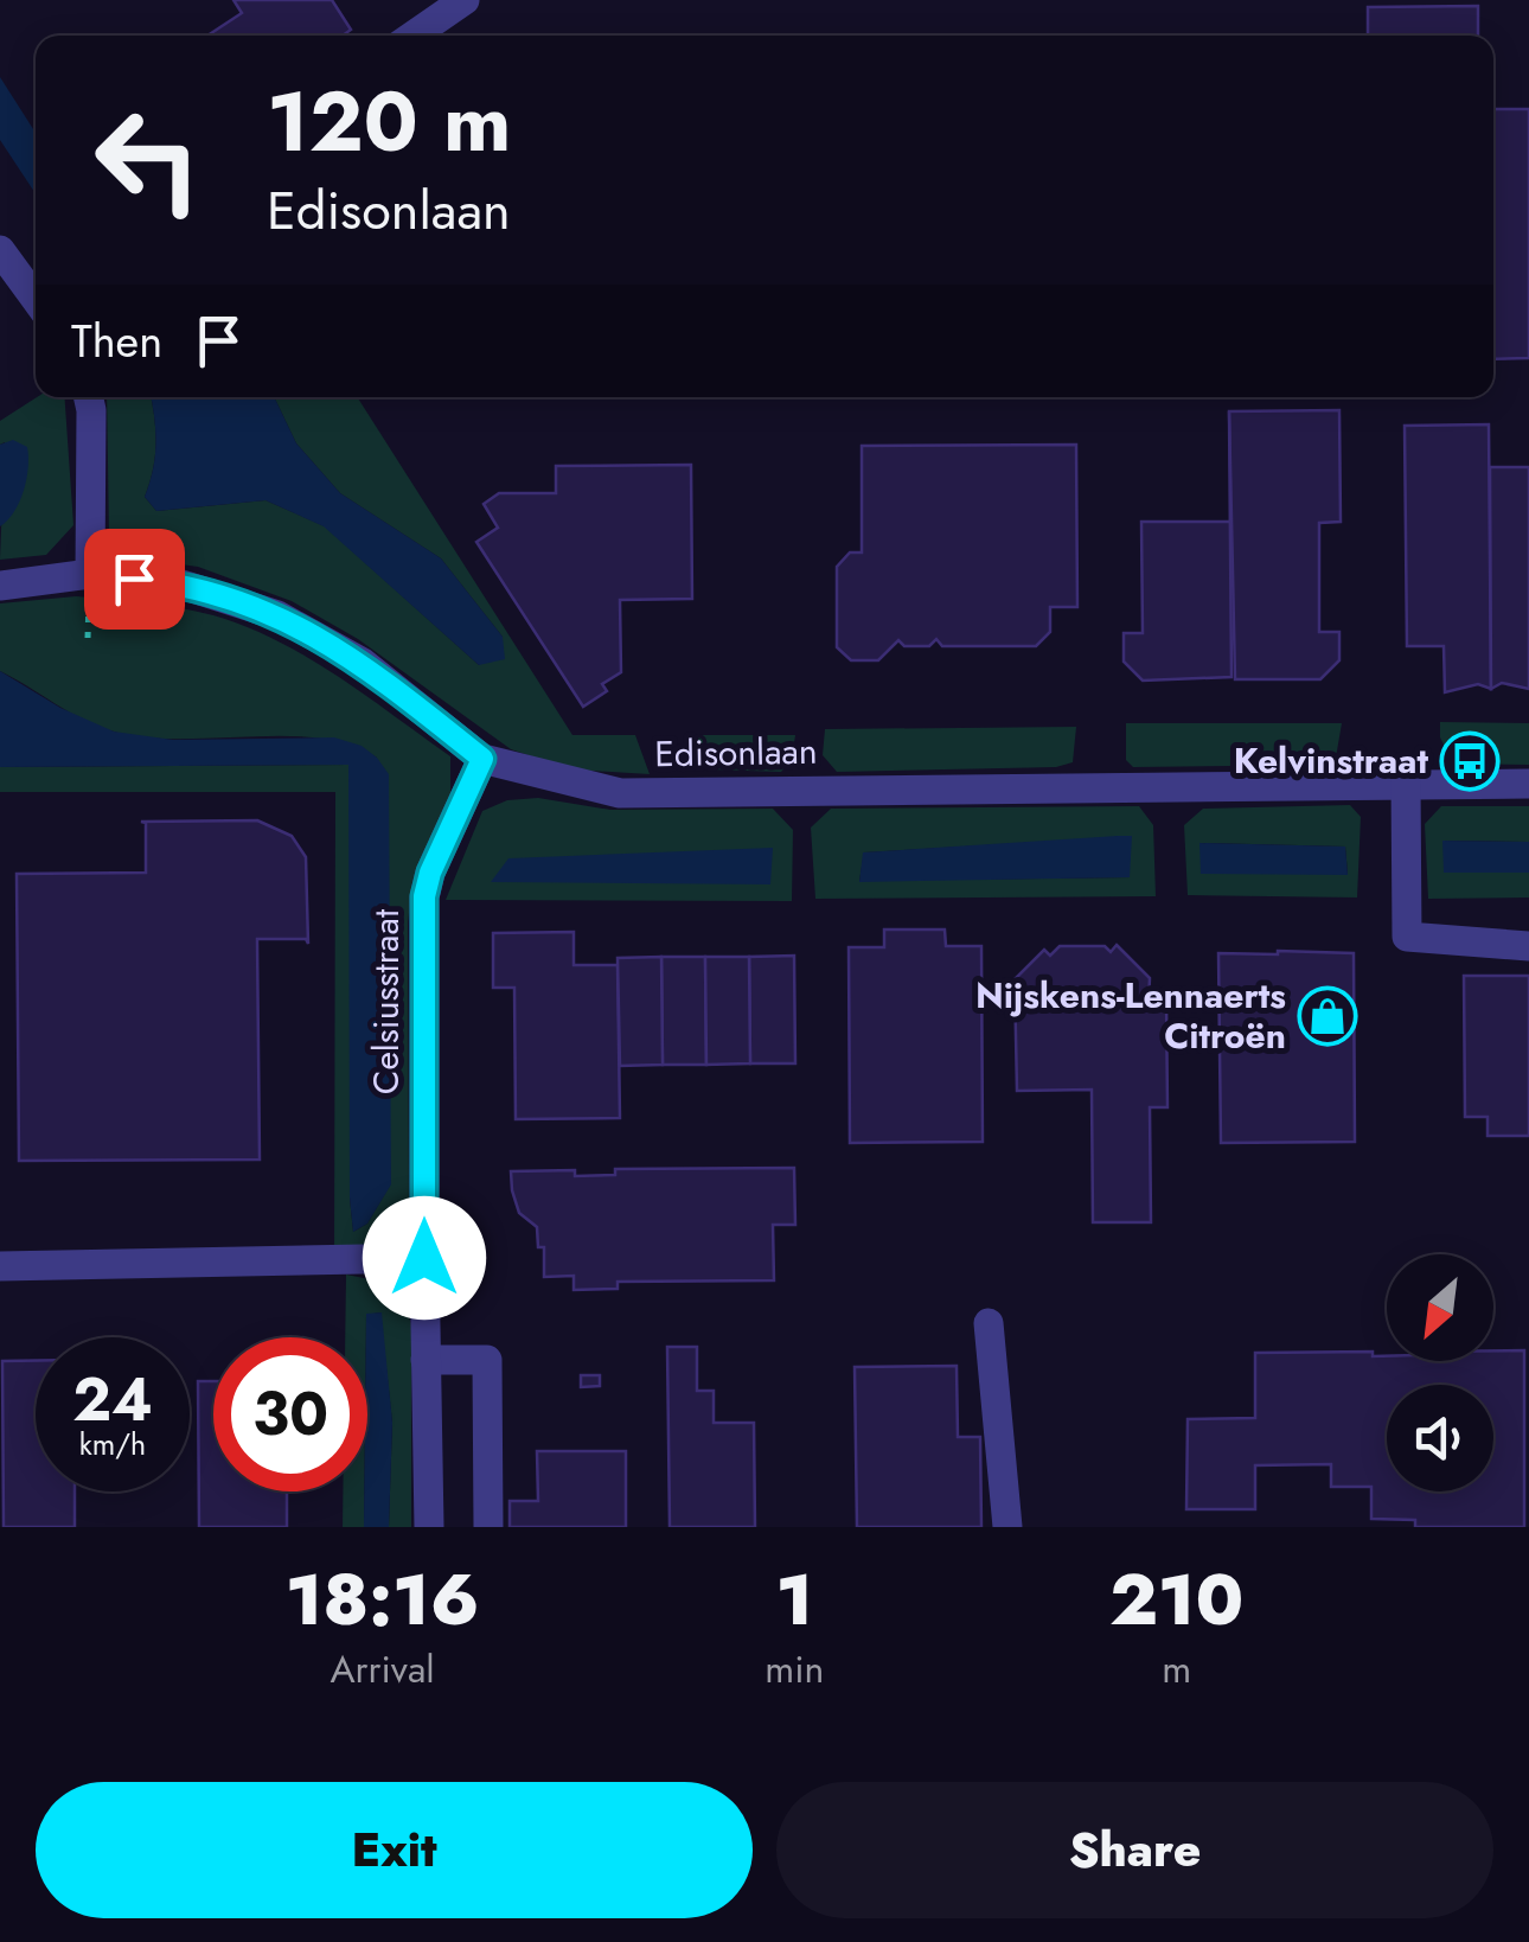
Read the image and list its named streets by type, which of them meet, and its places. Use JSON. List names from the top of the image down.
{
  "streets": {
    "street": ["Edisonlaan", "Celsiusstraat"]
  },
  "crossings": [
    ["Edisonlaan", "Celsiusstraat"]
  ],
  "places": {
    "bus stop": ["Kelvinstraat"],
    "shop": ["Nijskens-Lennaerts Citroën"]
  },
  "north": "bottom left",
  "page": {
    "turn": ["120 m", "Edisonlaan"],
    "then": "Then",
    "speed": "24 km/h",
    "limit": "30",
    "eta": [
      "18:16",
      "Arrival",
      "1",
      "min",
      "210",
      "m"
    ],
    "buttons": ["Exit", "Share"]
  }
}
